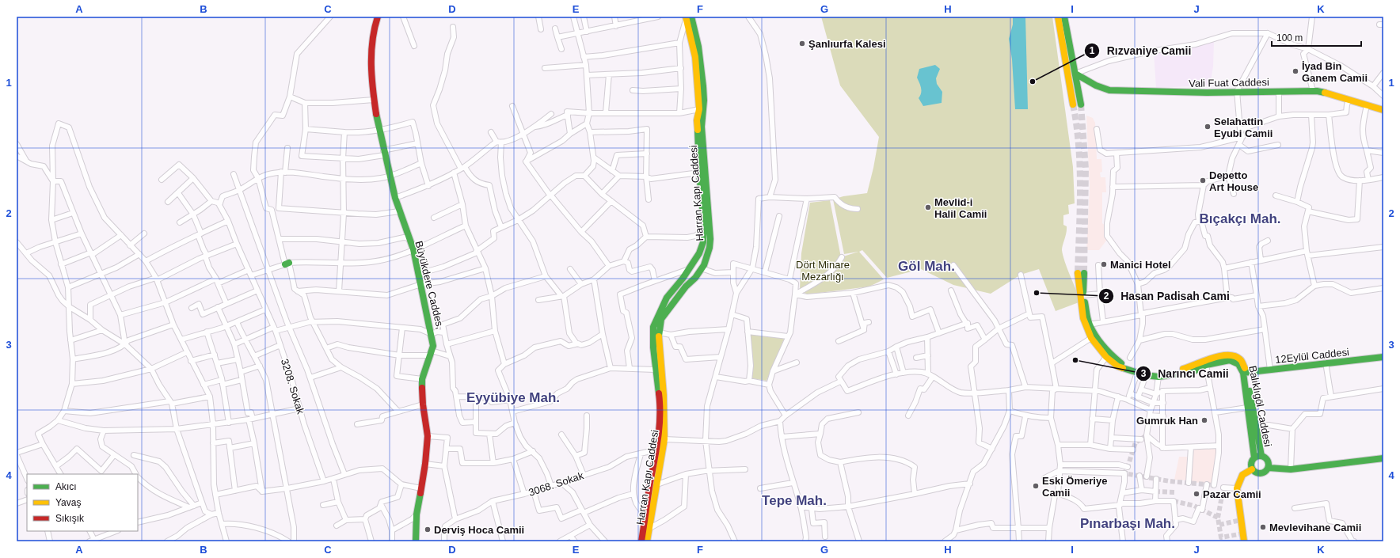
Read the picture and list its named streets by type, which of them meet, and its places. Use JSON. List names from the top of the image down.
{
  "streets": {
    "main road": [
      "Vali Fuat Caddesi",
      "Harran Kapı Caddesi",
      "Büyükdere Caddes,",
      "12Eylül Caddesi",
      "Balıklıgöl Caddesi"
    ],
    "street": ["3208. Sokak", "3068. Sokak"]
  },
  "crossings": [
    ["Harran Kapı Caddesi", "3068. Sokak"],
    ["12Eylül Caddesi", "Balıklıgöl Caddesi"]
  ],
  "districts": [
    "Bıçakçı Mah.",
    "Göl Mah.",
    "Eyyübiye Mah.",
    "Tepe Mah.",
    "Pınarbaşı Mah."
  ],
  "parks": ["Dört Minare Mezarlığı"],
  "places": [
    "Şanlıurfa Kalesi",
    "İyad Bin Ganem Camii",
    "Rızvaniye Camii",
    "Selahattin Eyubi Camii",
    "Depetto Art House",
    "Mevlid-i Halil Camii",
    "Manici Hotel",
    "Hasan Padisah Cami",
    "Narıncı Camii",
    "Gumruk Han",
    "Eski Ömeriye Camii",
    "Pazar Camii",
    "Mevlevihane Camii",
    "Derviş Hoca Camii"
  ],
  "legend": ["Akıcı", "Yavaş", "Sıkışık"],
  "scale_bar": "100 m",
  "grid": {
    "columns": [
      "A",
      "B",
      "C",
      "D",
      "E",
      "F",
      "G",
      "H",
      "I",
      "J",
      "K"
    ],
    "rows": [
      "1",
      "2",
      "3",
      "4"
    ]
  }
}
